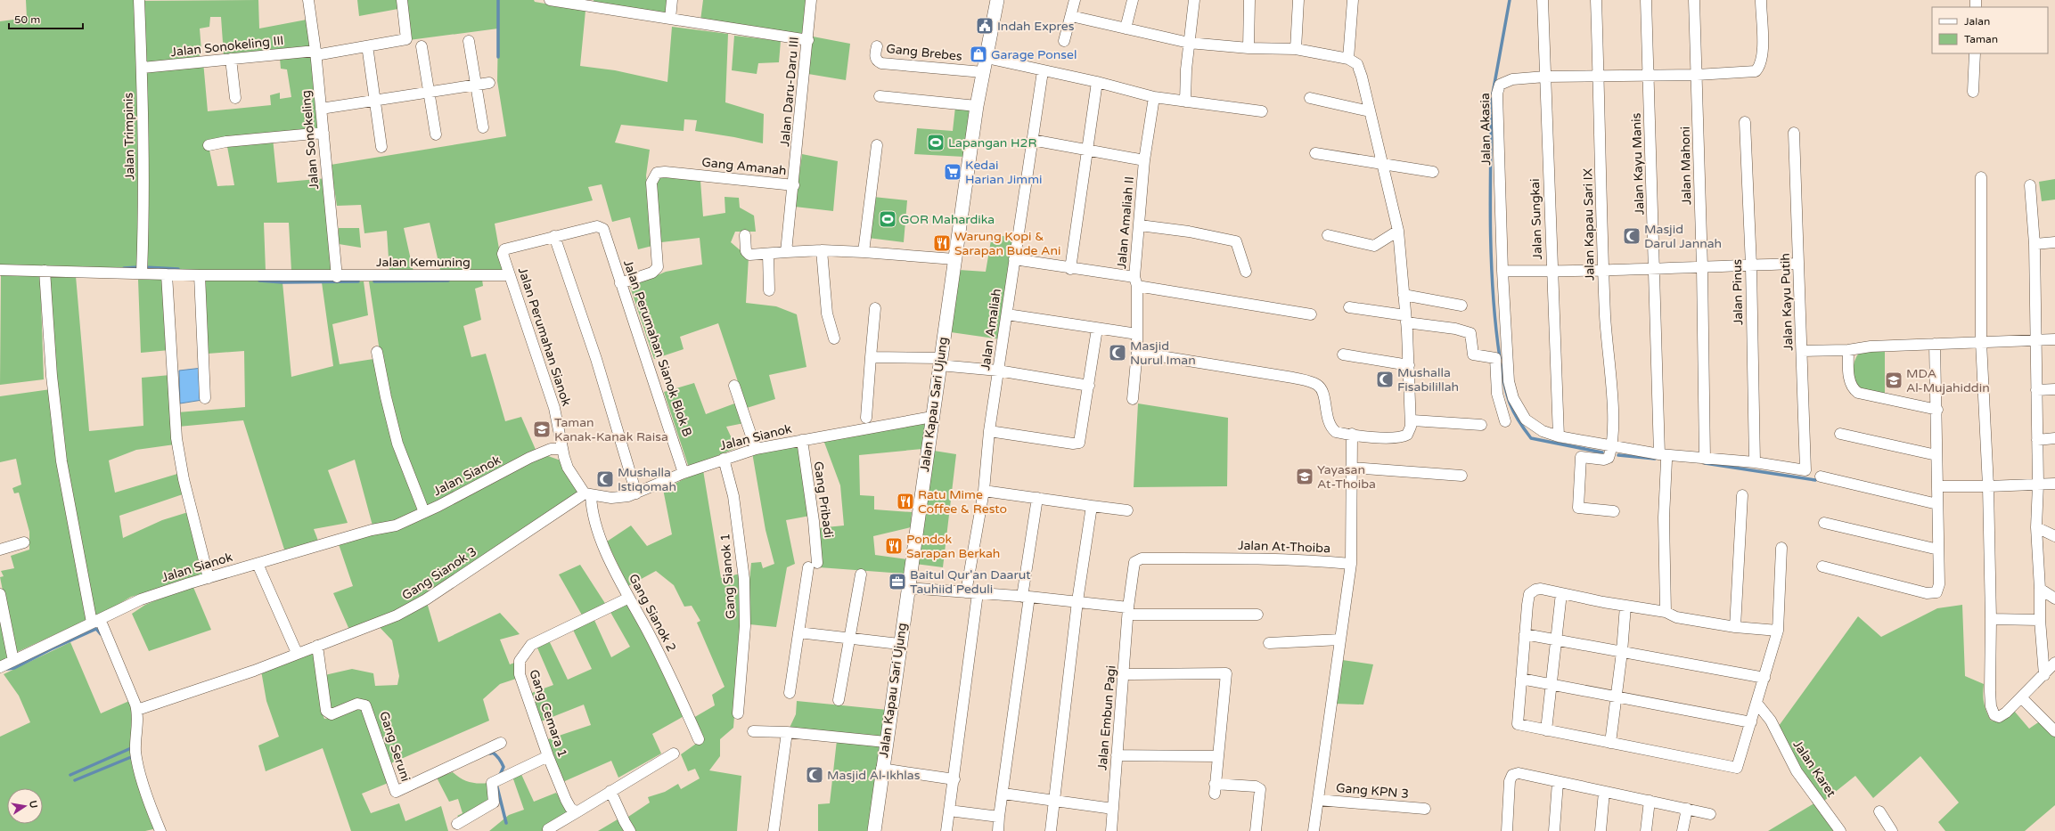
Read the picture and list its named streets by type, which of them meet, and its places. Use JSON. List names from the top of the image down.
{
  "streets": {
    "street": [
      "Jalan Sonokeling III",
      "Gang Brebes",
      "Jalan Daru-Daru III",
      "Jalan Akasia",
      "Jalan Trimpinis",
      "Jalan Sonokeling",
      "Jalan Kayu Manis",
      "Jalan Mahoni",
      "Gang Amanah",
      "Jalan Sungkai",
      "Jalan Amaliah II",
      "Jalan Kapau Sari IX",
      "Jalan Kemuning",
      "Jalan Pinus",
      "Jalan Kayu Putih",
      "Jalan Amaliah",
      "Jalan Perumahan Sianok",
      "Jalan Perumahan Sianok Blok B",
      "Jalan Kapau Sari Ujung",
      "Jalan Sianok",
      "Gang Pribadi",
      "Jalan At-Thoiba",
      "Gang Sianok 3",
      "Gang Sianok 1",
      "Gang Sianok 2",
      "Gang Cemara 1",
      "Jalan Embun Pagi",
      "Gang Seruni",
      "Jalan Karet",
      "Gang KPN 3"
    ]
  },
  "crossings": [
    ["Jalan Sonokeling III", "Jalan Trimpinis"],
    ["Jalan Sonokeling III", "Jalan Sonokeling"],
    ["Gang Brebes", "Jalan Kapau Sari Ujung"],
    ["Jalan Daru-Daru III", "Gang Amanah"],
    ["Jalan Akasia", "Jalan Kayu Manis"],
    ["Jalan Akasia", "Jalan Mahoni"],
    ["Jalan Akasia", "Jalan Sungkai"],
    ["Jalan Akasia", "Jalan Kapau Sari IX"],
    ["Jalan Akasia", "Jalan Pinus"],
    ["Jalan Akasia", "Jalan Kayu Putih"],
    ["Jalan Trimpinis", "Jalan Kemuning"],
    ["Jalan Sonokeling", "Jalan Kemuning"],
    ["Gang Amanah", "Jalan Perumahan Sianok Blok B"],
    ["Jalan Kemuning", "Jalan Perumahan Sianok"],
    ["Jalan Perumahan Sianok", "Jalan Perumahan Sianok Blok B"],
    ["Jalan Perumahan Sianok", "Jalan Sianok"],
    ["Jalan Perumahan Sianok Blok B", "Jalan Sianok"],
    ["Jalan Kapau Sari Ujung", "Jalan Sianok"],
    ["Jalan Sianok", "Gang Pribadi"],
    ["Jalan Sianok", "Gang Sianok 3"],
    ["Jalan Sianok", "Gang Sianok 1"],
    ["Jalan Sianok", "Gang Sianok 2"],
    ["Jalan At-Thoiba", "Jalan Embun Pagi"],
    ["Gang Sianok 3", "Gang Sianok 2"],
    ["Gang Sianok 3", "Gang Seruni"],
    ["Gang Sianok 2", "Gang Cemara 1"]
  ],
  "places": {
    "public building": ["Indah Expres"],
    "shop": ["Garage Ponsel"],
    "sports": ["Lapangan H2R", "GOR Mahardika"],
    "supermarket": ["Kedai Harian Jimmi"],
    "mosque": [
      "Masjid Darul Jannah",
      "Masjid Nurul Iman",
      "Mushalla Fisabilillah",
      "Mushalla Istiqomah",
      "Masjid Al-Ikhlas"
    ],
    "restaurant": ["Warung Kopi & Sarapan Bude Ani", "Ratu Mime Coffee & Resto", "Pondok Sarapan Berkah"],
    "school or university": ["MDA Al-Mujahiddin", "Taman Kanak-Kanak Raisa", "Yayasan At-Thoiba"],
    "office": ["Baitul Qur'an Daarut Tauhiid Peduli"]
  },
  "legend": ["Jalan", "Taman"],
  "scale_bar": "50 m",
  "north": "right"
}
